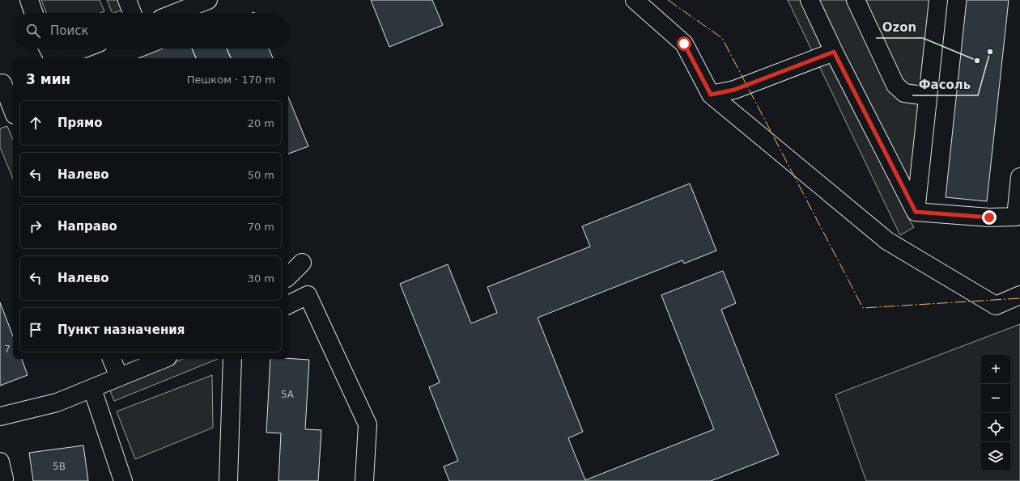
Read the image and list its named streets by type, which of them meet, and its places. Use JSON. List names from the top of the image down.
{
  "places": ["Фасоль", "Ozon"],
  "house_numbers": ["7", "5А", "5В"],
  "page": {
    "search": "Поиск",
    "heading": ["3 мин", "Пешком · 170 m"],
    "list": [
      ["Прямо", "20 m"],
      ["Налево", "50 m"],
      ["Направо", "70 m"],
      ["Налево", "30 m"],
      "Пункт назначения"
    ],
    "map_buttons": ["+", "−"]
  }
}
